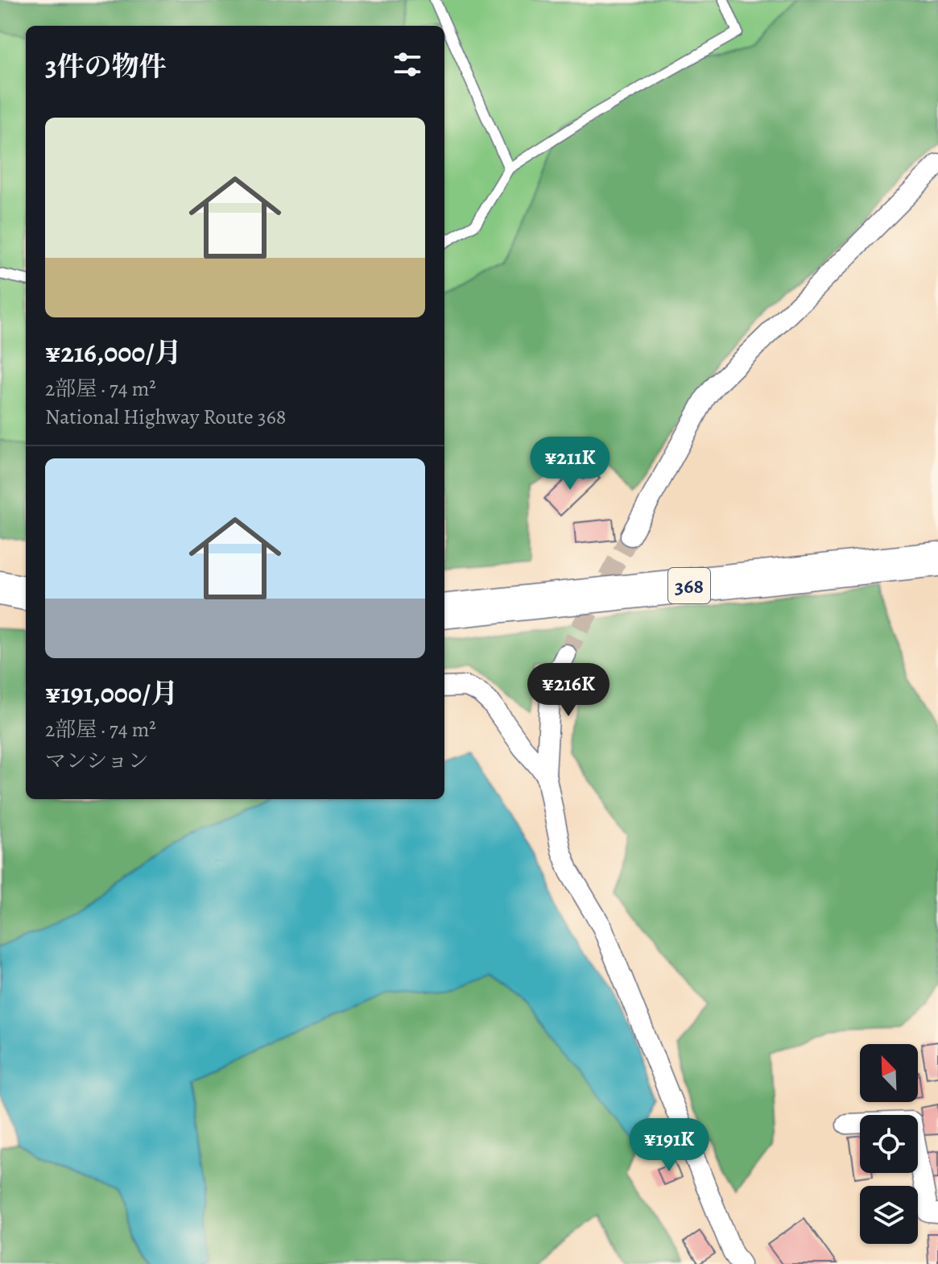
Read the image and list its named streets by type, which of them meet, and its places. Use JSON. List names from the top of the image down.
{
  "streets": {
    "highway": ["368"]
  },
  "north": "top left",
  "page": {
    "heading": "3件の物件",
    "list": [
      {
        "name": "¥216,000/月",
        "note": "2部屋 · 74 m² · National Highway Route 368"
      },
      {
        "name": "¥191,000/月",
        "note": "2部屋 · 74 m² · マンション"
      }
    ],
    "price": ["¥211K", "¥216K", "¥191K"]
  }
}
